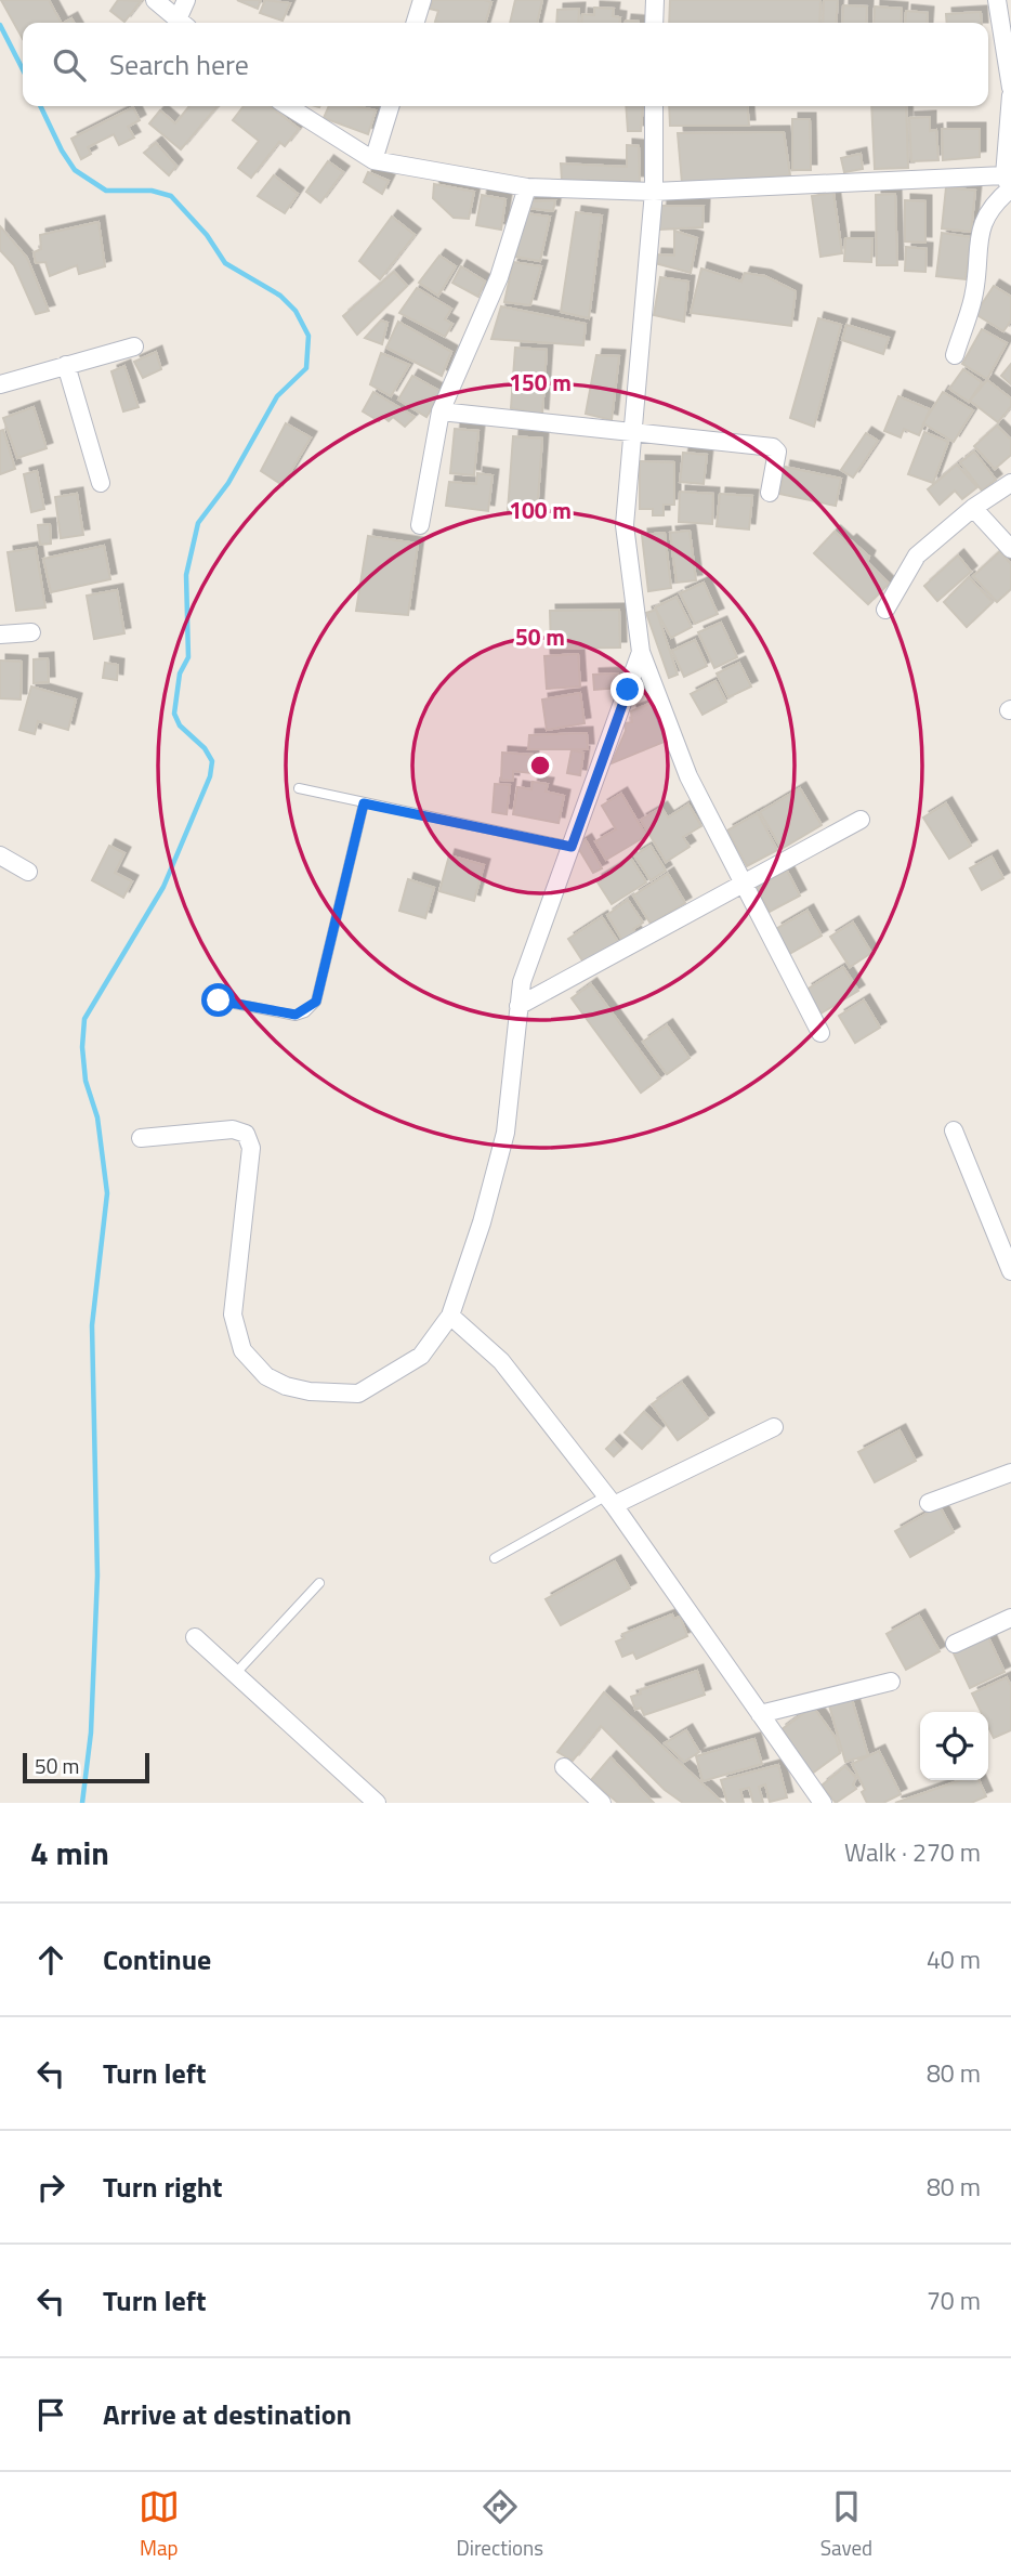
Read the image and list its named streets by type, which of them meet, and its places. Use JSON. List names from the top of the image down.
{
  "scale_bar": "50 m",
  "page": {
    "search": "Search here",
    "scale": "50 m",
    "heading": ["4 min", "Walk · 270 m"],
    "list": [
      ["Continue", "40 m"],
      ["Turn left", "80 m"],
      ["Turn right", "80 m"],
      ["Turn left", "70 m"],
      "Arrive at destination"
    ],
    "nav": ["Map", "Directions", "Saved"]
  },
  "rings": ["150 m", "100 m", "50 m"]
}
